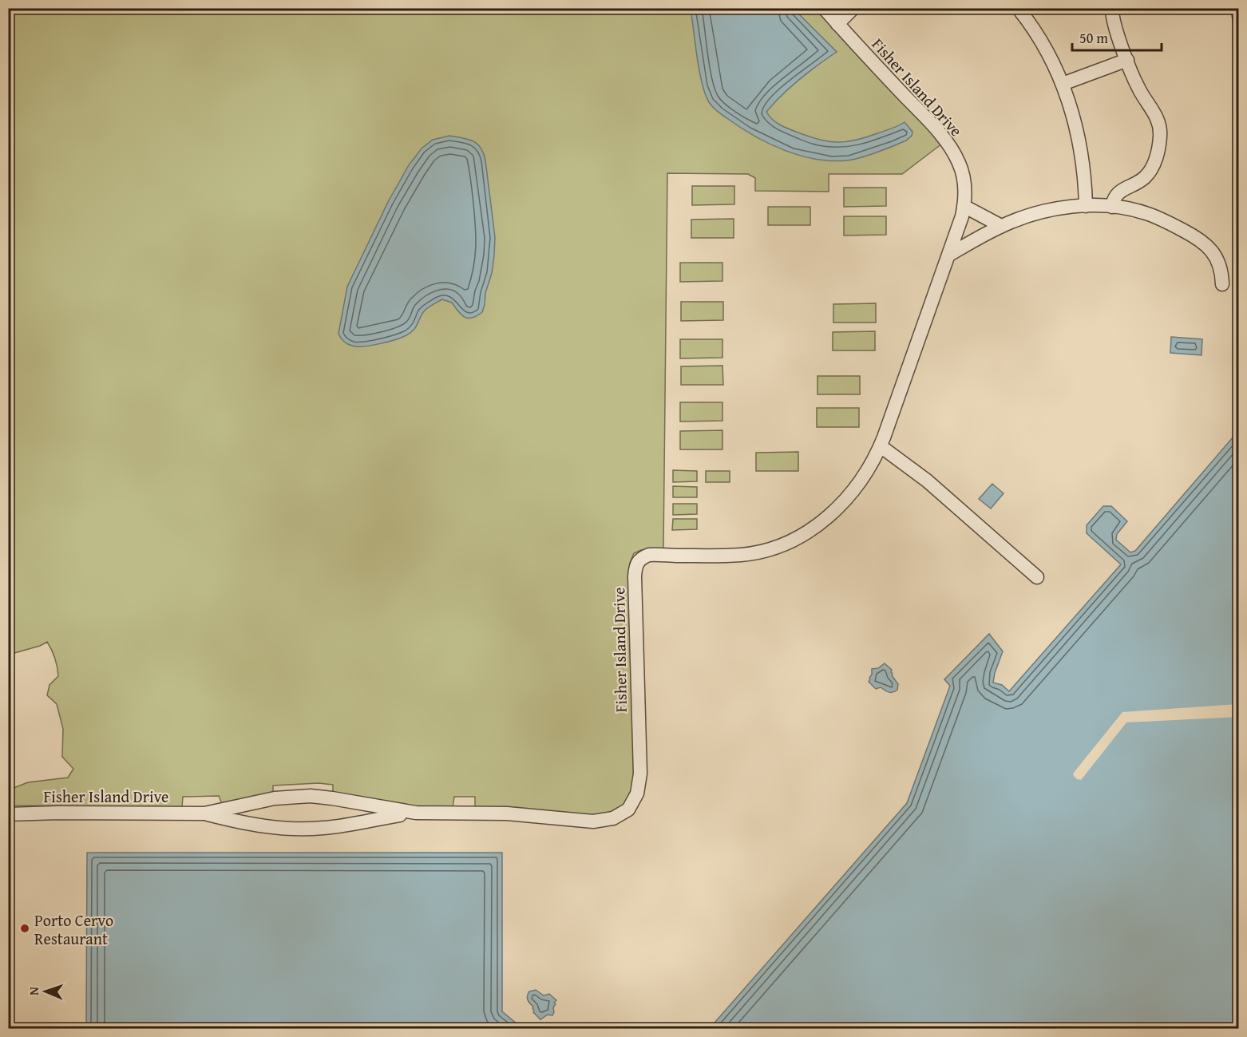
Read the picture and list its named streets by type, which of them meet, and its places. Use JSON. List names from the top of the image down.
{
  "streets": {
    "street": ["Fisher Island Drive"]
  },
  "places": ["Porto Cervo Restaurant"],
  "scale_bar": "50 m",
  "north": "left"
}
